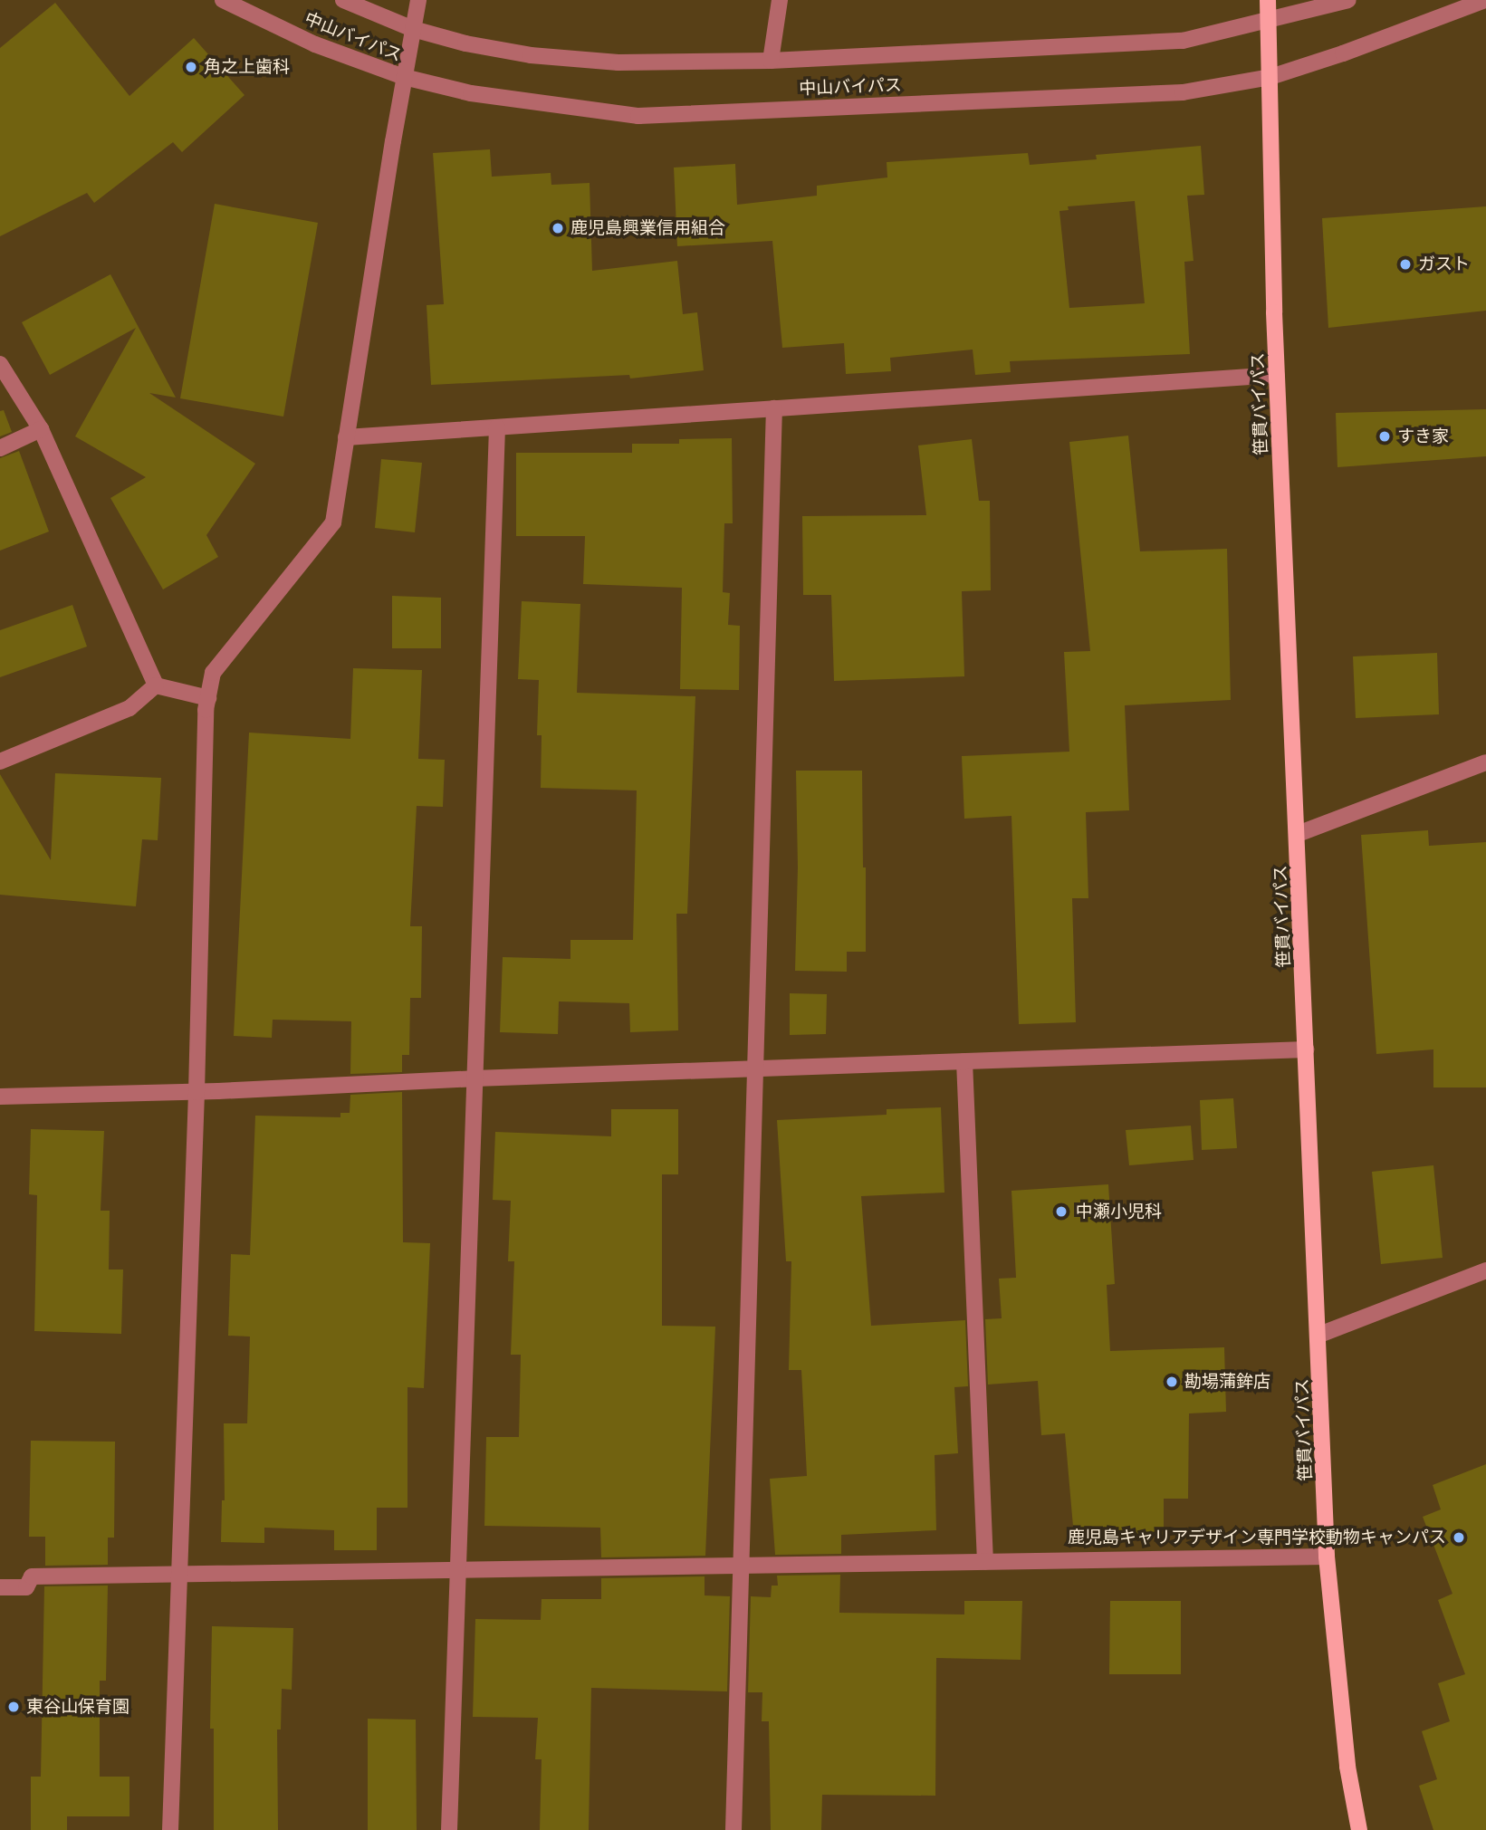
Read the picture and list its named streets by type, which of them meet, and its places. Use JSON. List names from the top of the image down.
{
  "streets": {
    "main road": ["笹貫バイパス"],
    "street": ["中山バイパス"]
  },
  "crossings": [
    ["中山バイパス", "笹貫バイパス"]
  ],
  "places": [
    "角之上歯科",
    "鹿児島興業信用組合",
    "ガスト",
    "すき家",
    "中瀬小児科",
    "勘場蒲鉾店",
    "鹿児島キャリアデザイン専門学校動物キャンパス",
    "東谷山保育園"
  ]
}
